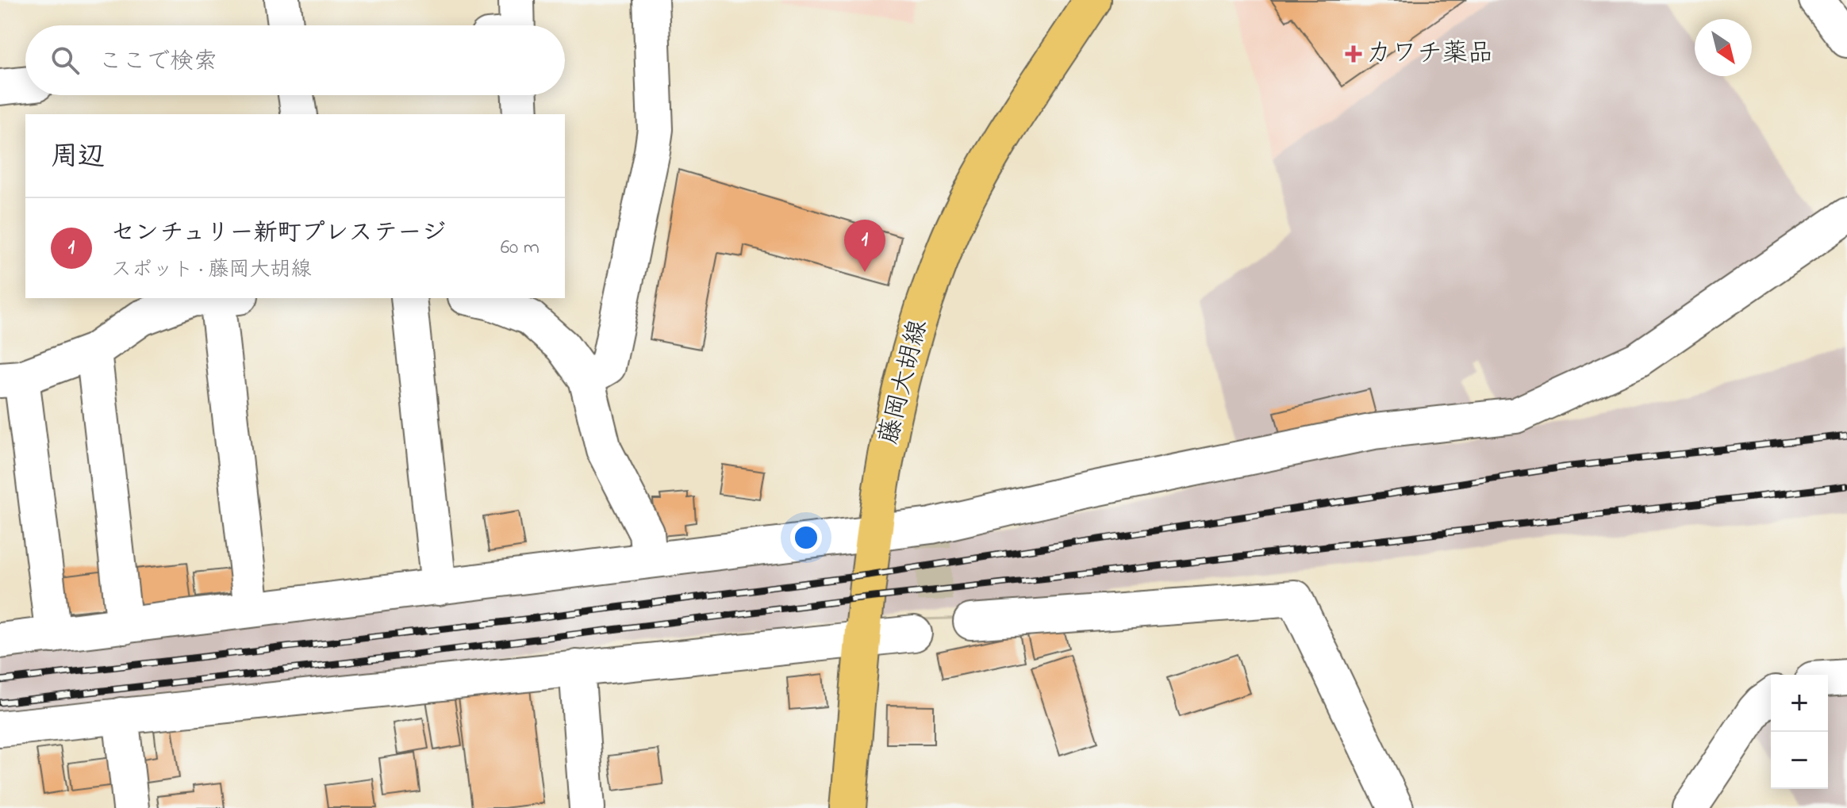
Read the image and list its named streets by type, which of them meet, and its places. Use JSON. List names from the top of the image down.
{
  "streets": {
    "main road": ["藤岡大胡線"]
  },
  "places": {
    "health": ["カワチ薬品"]
  },
  "north": "bottom right",
  "page": {
    "search": "ここで検索",
    "heading": "周辺",
    "list": [
      {
        "mark": "1",
        "name": "センチュリー新町プレステージ",
        "note": "スポット · 藤岡大胡線",
        "value": "60 m"
      }
    ],
    "pins": "1",
    "map_buttons": ["+", "−"]
  }
}
